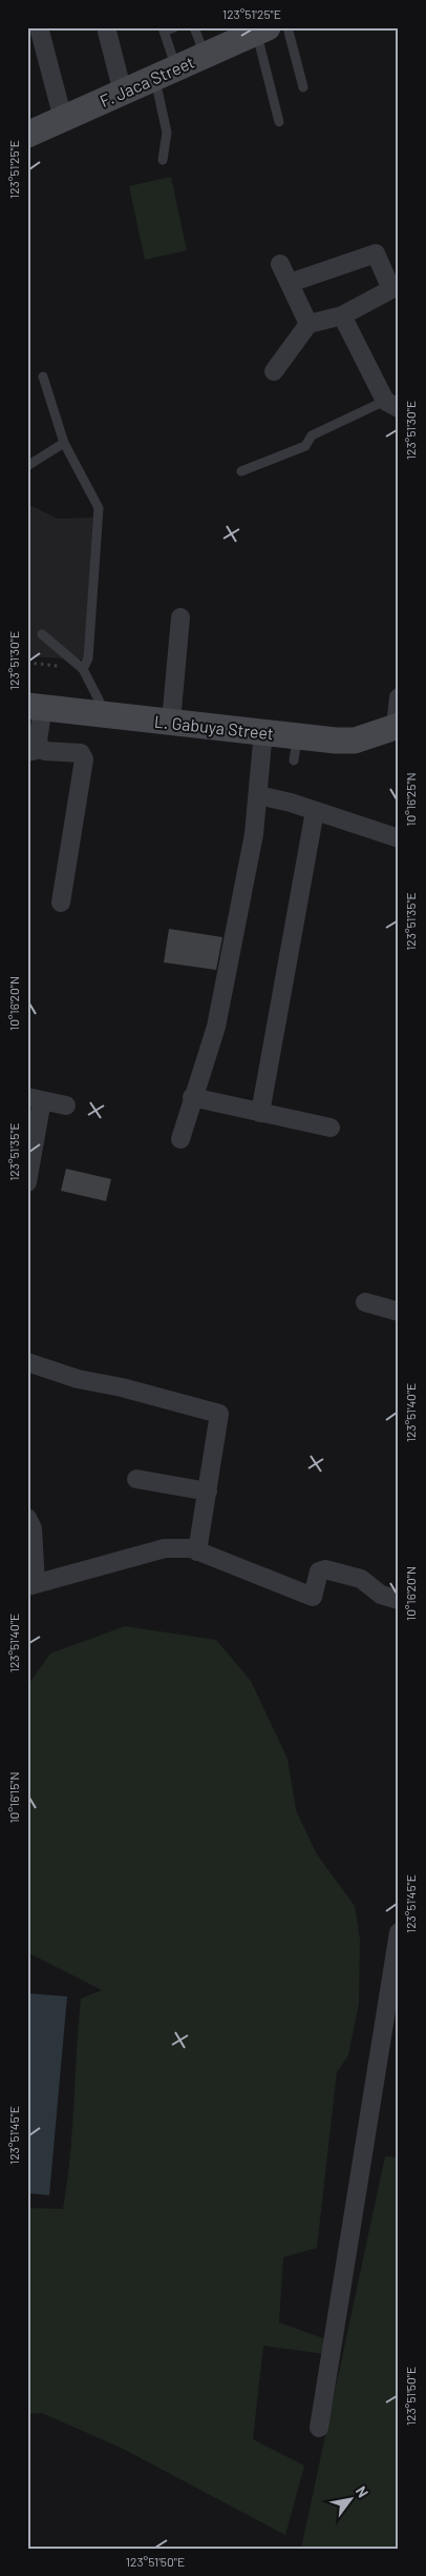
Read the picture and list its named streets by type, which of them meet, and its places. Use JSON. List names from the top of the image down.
{
  "streets": {
    "street": ["F. Jaca Street", "L. Gabuya Street"]
  },
  "north": "top right",
  "coordinates": [
    "123°51'25\"E",
    "123°51'30\"E",
    "10°16'25\"N",
    "123°51'35\"E",
    "10°16'20\"N",
    "123°51'40\"E",
    "10°16'15\"N",
    "123°51'45\"E",
    "123°51'50\"E"
  ]
}
